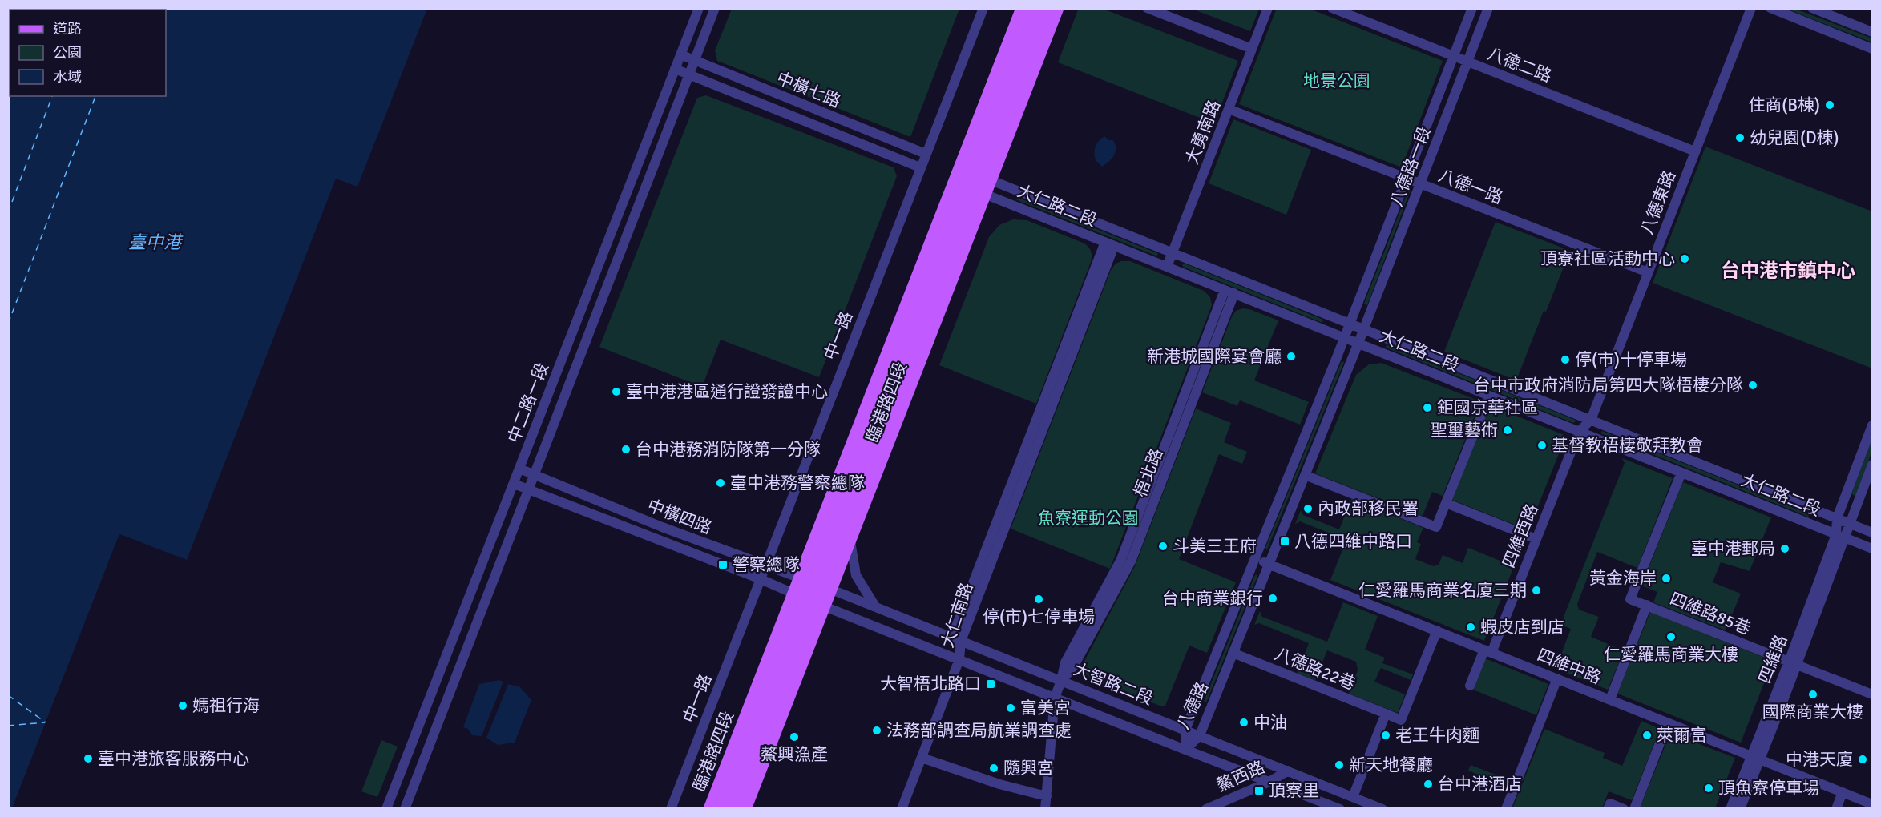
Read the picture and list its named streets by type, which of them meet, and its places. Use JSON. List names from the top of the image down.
{
  "streets": {
    "main road": ["臨港路四段"],
    "street": [
      "八德二路",
      "中橫七路",
      "大勇南路",
      "八德路一段",
      "八德一路",
      "八德東路",
      "大仁路二段",
      "中一路",
      "中二路一段",
      "梧北路",
      "中橫四路",
      "四維西路",
      "四維路85巷",
      "大仁南路",
      "四維路",
      "四維中路",
      "八德路22巷",
      "大智路二段",
      "八德路",
      "鰲西路"
    ]
  },
  "crossings": [
    ["八德二路", "八德路一段"],
    ["八德二路", "八德東路"],
    ["中橫七路", "中一路"],
    ["中橫七路", "中二路一段"],
    ["大勇南路", "八德一路"],
    ["大勇南路", "大仁路二段"],
    ["八德路一段", "八德一路"],
    ["八德路一段", "大仁路二段"],
    ["八德路一段", "八德路"],
    ["八德一路", "八德東路"],
    ["八德東路", "大仁路二段"],
    ["八德東路", "四維西路"],
    ["大仁路二段", "臨港路四段"],
    ["大仁路二段", "梧北路"],
    ["大仁路二段", "四維西路"],
    ["大仁路二段", "四維路85巷"],
    ["大仁路二段", "大仁南路"],
    ["大仁路二段", "四維路"],
    ["大仁路二段", "八德路"],
    ["中一路", "中橫四路"],
    ["臨港路四段", "中橫四路"],
    ["臨港路四段", "大智路二段"],
    ["中二路一段", "中橫四路"],
    ["梧北路", "大智路二段"],
    ["中橫四路", "大智路二段"],
    ["四維西路", "四維中路"],
    ["四維路85巷", "四維路"],
    ["大仁南路", "大智路二段"],
    ["四維路", "四維中路"],
    ["四維中路", "八德路"],
    ["八德路22巷", "八德路"],
    ["大智路二段", "八德路"],
    ["大智路二段", "鰲西路"]
  ],
  "districts": ["台中港市鎮中心"],
  "water": ["臺中港"],
  "parks": ["地景公園", "魚寮運動公園"],
  "places": {
    "other": [
      "住商(B棟)",
      "幼兒園(D棟)",
      "頂寮社區活動中心",
      "新港城國際宴會廳",
      "停(市)十停車場",
      "台中市政府消防局第四大隊梧棲分隊",
      "臺中港港區通行證發證中心",
      "鉅國京華社區",
      "聖璽藝術",
      "基督教梧棲敬拜教會",
      "台中港務消防隊第一分隊",
      "臺中港務警察總隊",
      "內政部移民署",
      "斗美三王府",
      "臺中港郵局",
      "黃金海岸",
      "仁愛羅馬商業名廈三期",
      "台中商業銀行",
      "停(市)七停車場",
      "蝦皮店到店",
      "仁愛羅馬商業大樓",
      "國際商業大樓",
      "媽祖行海",
      "富美宮",
      "中油",
      "法務部調查局航業調查處",
      "老王牛肉麵",
      "萊爾富",
      "鰲興漁產",
      "臺中港旅客服務中心",
      "中港天廈",
      "新天地餐廳",
      "隨興宮",
      "台中港酒店",
      "頂魚寮停車場"
    ],
    "transit": [
      "八德四維中路口",
      "警察總隊",
      "大智梧北路口",
      "頂寮里"
    ]
  },
  "legend": ["道路", "公園", "水域"]
}
